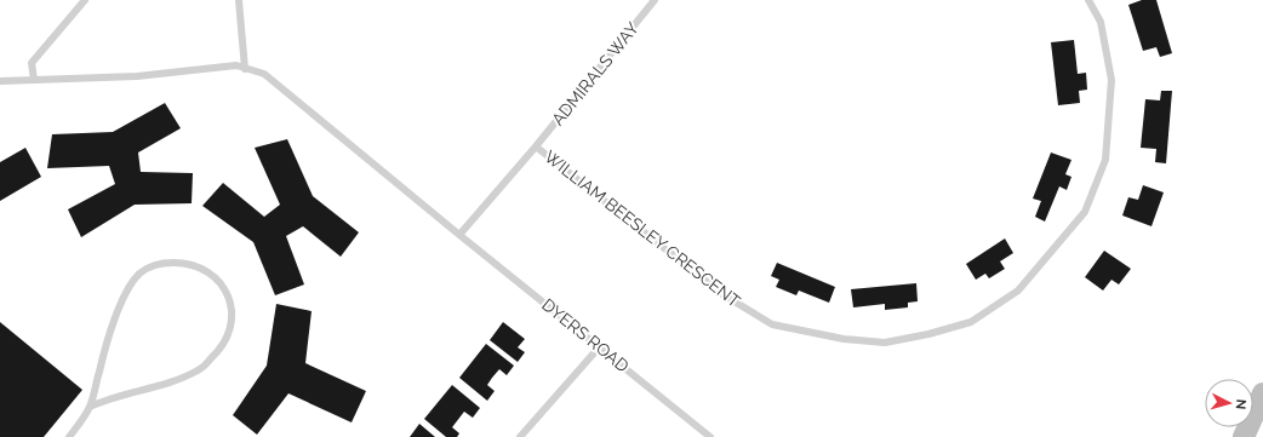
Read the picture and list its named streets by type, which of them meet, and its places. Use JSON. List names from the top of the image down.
{
  "streets": {
    "lane": ["ADMIRALS WAY", "WILLIAM BEESLEY CRESCENT", "DYERS ROAD"]
  },
  "crossings": [
    ["ADMIRALS WAY", "WILLIAM BEESLEY CRESCENT"],
    ["ADMIRALS WAY", "DYERS ROAD"]
  ],
  "north": "right"
}
